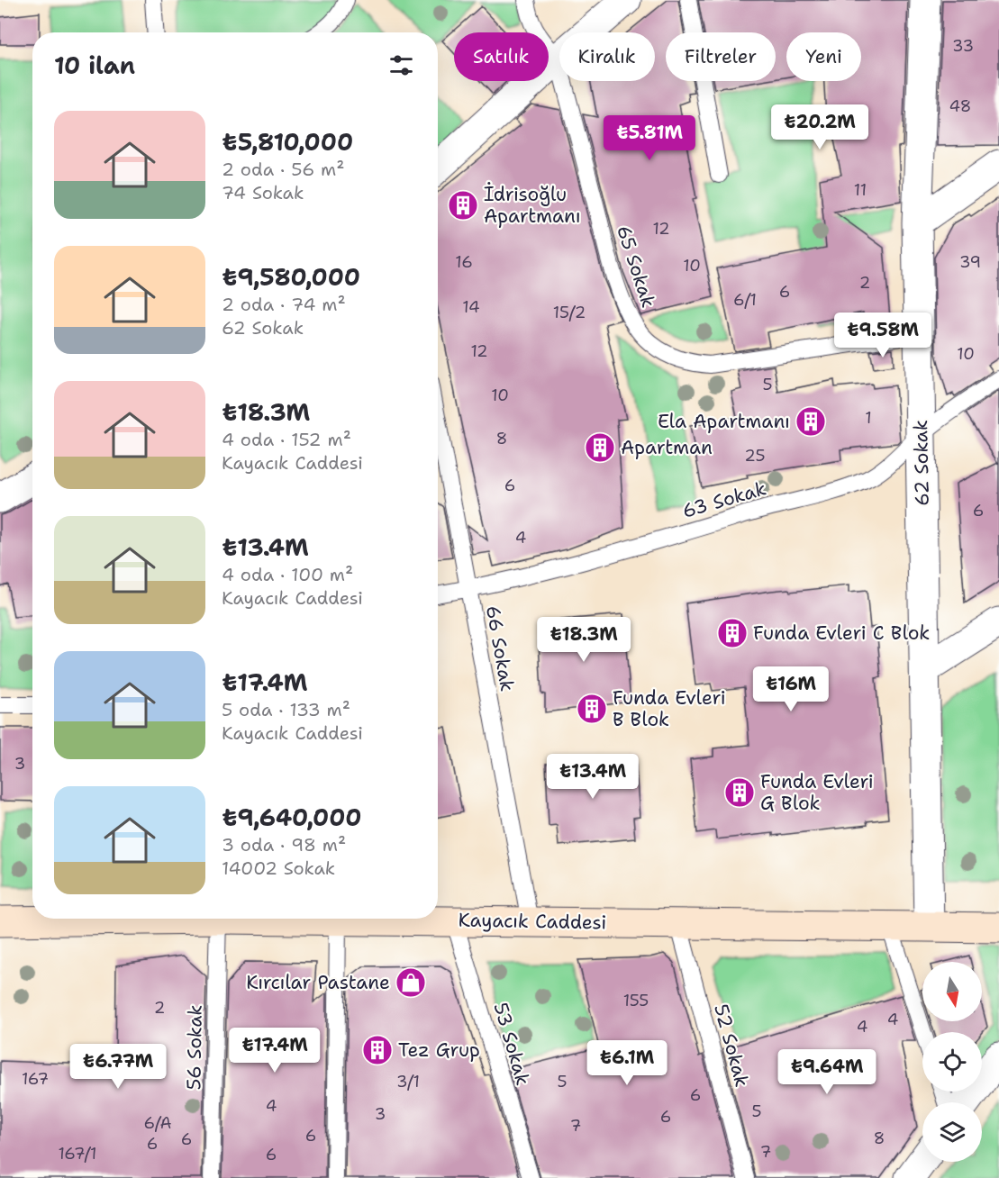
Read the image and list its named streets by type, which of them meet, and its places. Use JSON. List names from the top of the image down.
{
  "streets": {
    "main road": ["Kayacık Caddesi"],
    "street": ["62 Sokak"],
    "lane": [
      "65 Sokak",
      "63 Sokak",
      "66 Sokak",
      "53 Sokak",
      "52 Sokak",
      "56 Sokak"
    ]
  },
  "crossings": [
    ["65 Sokak", "62 Sokak"],
    ["62 Sokak", "63 Sokak"],
    ["62 Sokak", "Kayacık Caddesi"],
    ["63 Sokak", "66 Sokak"],
    ["66 Sokak", "Kayacık Caddesi"],
    ["Kayacık Caddesi", "53 Sokak"],
    ["Kayacık Caddesi", "52 Sokak"],
    ["Kayacık Caddesi", "56 Sokak"]
  ],
  "places": {
    "building": [
      "İdrisoğlu Apartmanı",
      "Ela Apartmanı",
      "Apartman",
      "Funda Evleri C Blok",
      "Funda Evleri B Blok",
      "Funda Evleri G Blok",
      "Tez Grup"
    ],
    "shop": ["Kırcılar Pastane"]
  },
  "house_numbers": [
    "33",
    "48",
    "11",
    "12",
    "16",
    "39",
    "10",
    "2",
    "6",
    "6/1",
    "14",
    "15/2",
    "12",
    "10",
    "5",
    "10",
    "1",
    "8",
    "25",
    "6",
    "6",
    "4",
    "3",
    "155",
    "2",
    "4",
    "4",
    "167",
    "3/1",
    "5",
    "6",
    "4",
    "5",
    "3",
    "6",
    "6/A",
    "7",
    "6",
    "8",
    "6",
    "6",
    "7",
    "167/1",
    "6"
  ],
  "north": "bottom",
  "page": {
    "chip": [
      "Satılık",
      "Kiralık",
      "Filtreler",
      "Yeni"
    ],
    "heading": "10 ilan",
    "list": [
      {
        "name": "₺5,810,000",
        "note": "2 oda · 56 m² · 74 Sokak"
      },
      {
        "name": "₺9,580,000",
        "note": "2 oda · 74 m² · 62 Sokak"
      },
      {
        "name": "₺18.3M",
        "note": "4 oda · 152 m² · Kayacık Caddesi"
      },
      {
        "name": "₺13.4M",
        "note": "4 oda · 100 m² · Kayacık Caddesi"
      },
      {
        "name": "₺17.4M",
        "note": "5 oda · 133 m² · Kayacık Caddesi"
      },
      {
        "name": "₺9,640,000",
        "note": "3 oda · 98 m² · 14002 Sokak"
      }
    ],
    "price": [
      "₺20.2M",
      "₺5.81M",
      "₺9.58M",
      "₺18.3M",
      "₺16M",
      "₺13.4M",
      "₺17.4M",
      "₺6.1M",
      "₺6.77M",
      "₺9.64M"
    ]
  }
}
